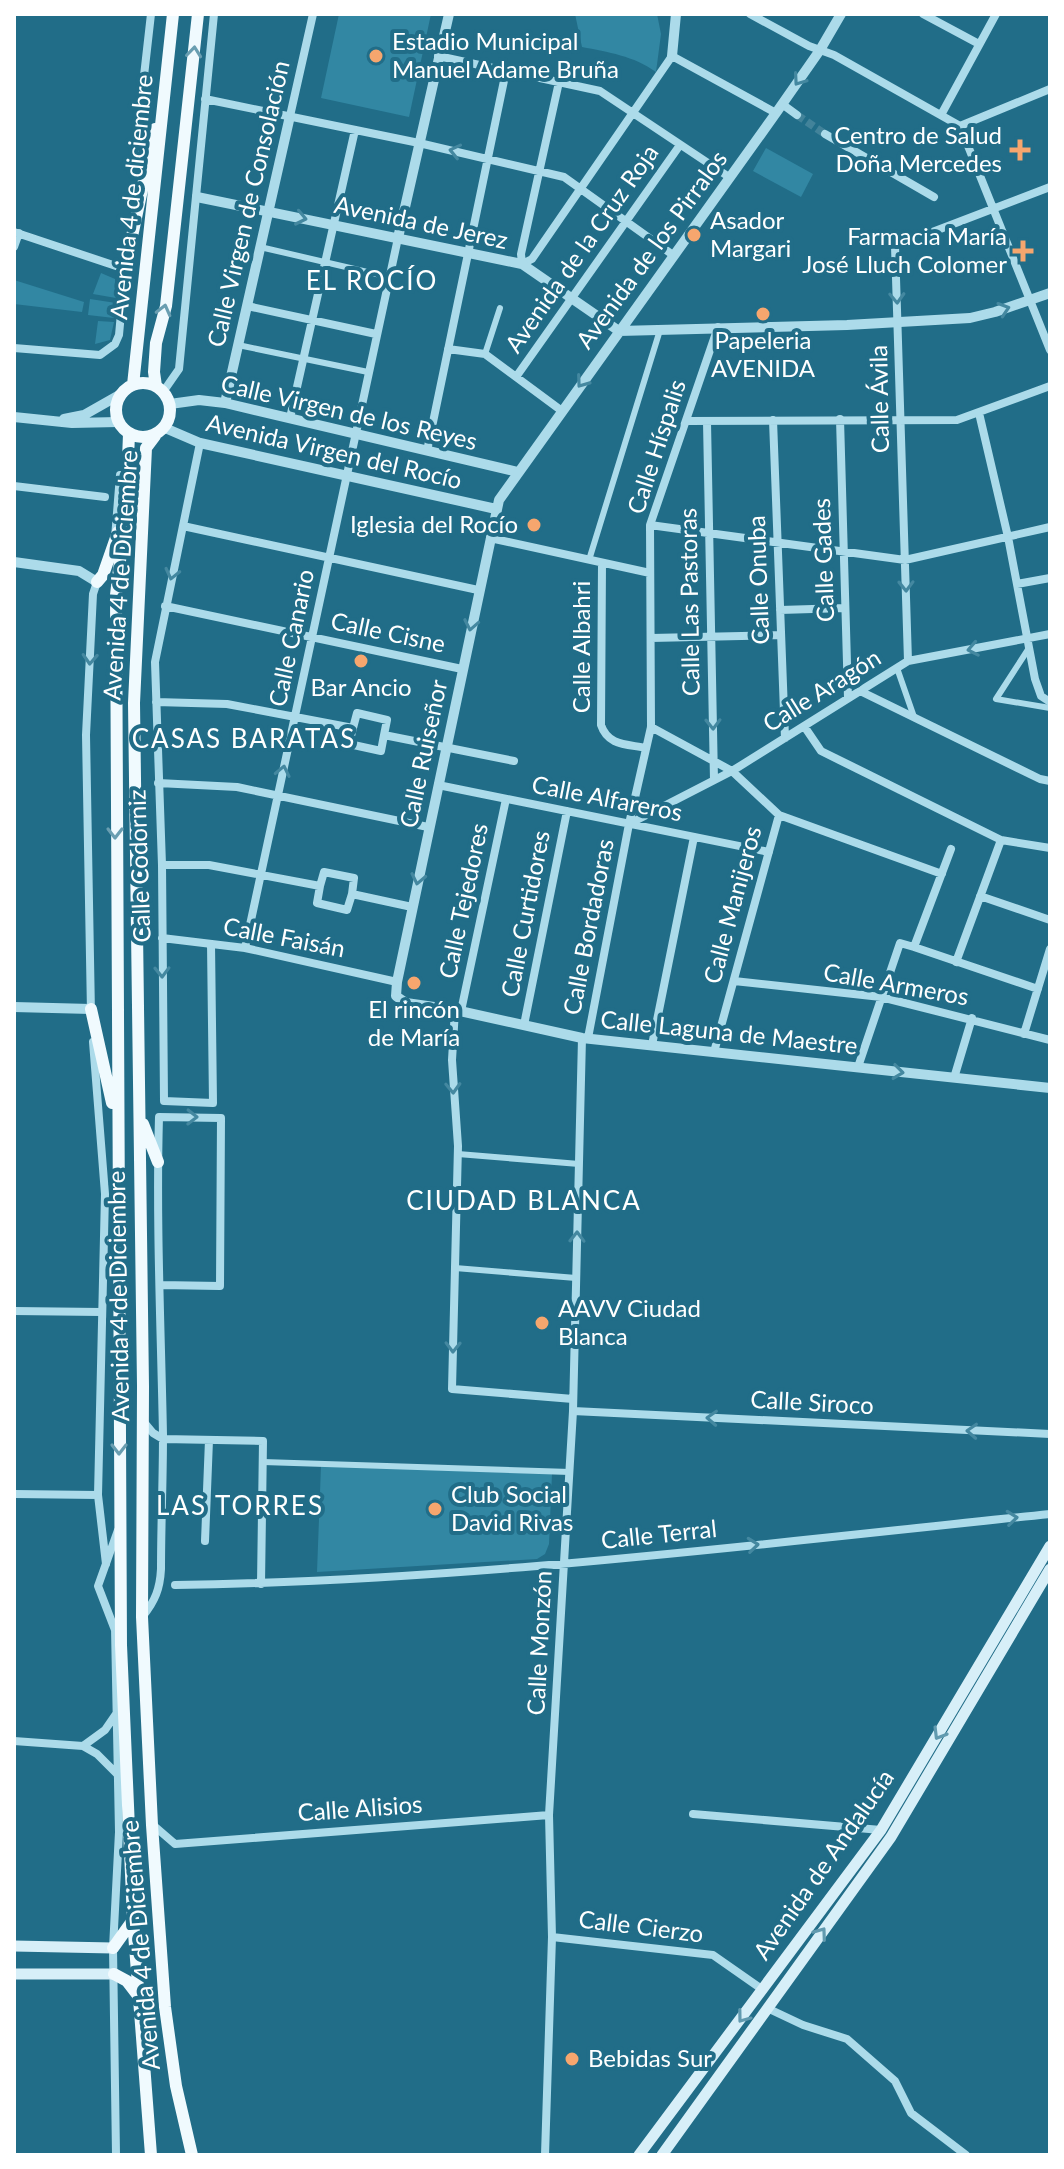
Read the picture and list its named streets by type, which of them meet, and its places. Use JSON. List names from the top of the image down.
{
  "streets": {
    "main road": ["Avenida 4 de diciembre", "Avenida 4 de Diciembre", "Avenida de Andalucía"],
    "street": [
      "Calle Virgen de Consolación",
      "Avenida de Jerez",
      "Avenida de la Cruz Roja",
      "Avenida de los Pirralos",
      "Calle Ávila",
      "Calle Virgen de los Reyes",
      "Calle Híspalis",
      "Avenida Virgen del Rocío",
      "Calle Gades",
      "Calle Onuba",
      "Calle Las Pastoras",
      "Calle Cisne",
      "Calle Canario",
      "Calle Albahri",
      "Calle Aragón",
      "Calle Ruiseñor",
      "Calle Alfareros",
      "Calle Codorniz",
      "Calle Tejedores",
      "Calle Manijeros",
      "Calle Curtidores",
      "Calle Bordadoras",
      "Calle Faisán",
      "Calle Armeros",
      "Calle Laguna de Maestre",
      "Calle Siroco",
      "Calle Terral",
      "Calle Monzón",
      "Calle Alisios",
      "Calle Cierzo"
    ]
  },
  "crossings": [
    ["Avenida 4 de diciembre", "Calle Virgen de los Reyes"],
    ["Avenida 4 de diciembre", "Avenida Virgen del Rocío"],
    ["Avenida 4 de diciembre", "Avenida 4 de Diciembre"],
    ["Calle Virgen de Consolación", "Avenida de Jerez"],
    ["Calle Virgen de Consolación", "Calle Virgen de los Reyes"],
    ["Avenida de Jerez", "Avenida de la Cruz Roja"],
    ["Avenida de Jerez", "Avenida de los Pirralos"],
    ["Avenida de Jerez", "Calle Canario"],
    ["Avenida de los Pirralos", "Calle Virgen de los Reyes"],
    ["Avenida de los Pirralos", "Avenida Virgen del Rocío"],
    ["Avenida de los Pirralos", "Calle Ruiseñor"],
    ["Calle Ávila", "Calle Aragón"],
    ["Calle Virgen de los Reyes", "Avenida Virgen del Rocío"],
    ["Calle Virgen de los Reyes", "Avenida 4 de Diciembre"],
    ["Calle Virgen de los Reyes", "Calle Canario"],
    ["Calle Híspalis", "Calle Albahri"],
    ["Calle Híspalis", "Calle Bordadoras"],
    ["Avenida Virgen del Rocío", "Avenida 4 de Diciembre"],
    ["Avenida Virgen del Rocío", "Calle Canario"],
    ["Avenida Virgen del Rocío", "Calle Ruiseñor"],
    ["Avenida Virgen del Rocío", "Calle Codorniz"],
    ["Calle Gades", "Calle Aragón"],
    ["Avenida 4 de Diciembre", "Calle Alisios"],
    ["Calle Onuba", "Calle Aragón"],
    ["Calle Las Pastoras", "Calle Aragón"],
    ["Calle Cisne", "Calle Canario"],
    ["Calle Cisne", "Calle Ruiseñor"],
    ["Calle Cisne", "Calle Codorniz"],
    ["Calle Canario", "Calle Faisán"],
    ["Calle Albahri", "Calle Bordadoras"],
    ["Calle Aragón", "Calle Alfareros"],
    ["Calle Aragón", "Calle Bordadoras"],
    ["Calle Ruiseñor", "Calle Alfareros"],
    ["Calle Ruiseñor", "Calle Faisán"],
    ["Calle Ruiseñor", "Calle Laguna de Maestre"],
    ["Calle Alfareros", "Calle Tejedores"],
    ["Calle Alfareros", "Calle Manijeros"],
    ["Calle Alfareros", "Calle Curtidores"],
    ["Calle Alfareros", "Calle Bordadoras"],
    ["Calle Codorniz", "Calle Faisán"],
    ["Calle Tejedores", "Calle Laguna de Maestre"],
    ["Calle Tejedores", "Calle Monzón"],
    ["Calle Manijeros", "Calle Armeros"],
    ["Calle Manijeros", "Calle Laguna de Maestre"],
    ["Calle Curtidores", "Calle Laguna de Maestre"],
    ["Calle Bordadoras", "Calle Laguna de Maestre"],
    ["Calle Bordadoras", "Calle Monzón"],
    ["Calle Faisán", "Calle Laguna de Maestre"],
    ["Calle Laguna de Maestre", "Calle Monzón"],
    ["Calle Siroco", "Calle Monzón"],
    ["Calle Terral", "Calle Monzón"],
    ["Calle Monzón", "Calle Alisios"],
    ["Calle Monzón", "Calle Cierzo"],
    ["Avenida de Andalucía", "Calle Cierzo"]
  ],
  "one_way": ["Calle Ávila", "Calle Siroco", "Calle Terral"],
  "districts": [
    "EL ROCÍO",
    "CASAS BARATAS",
    "CIUDAD BLANCA",
    "LAS TORRES"
  ],
  "places": {
    "other": [
      "Estadio Municipal Manuel Adame Bruña",
      "Asador Margari",
      "Papeleria AVENIDA",
      "Iglesia del Rocío",
      "Bar Ancio",
      "El rincón de María",
      "AAVV Ciudad Blanca",
      "Club Social David Rivas",
      "Bebidas Sur"
    ],
    "health": ["Centro de Salud Doña Mercedes", "Farmacia María José Lluch Colomer"]
  }
}
